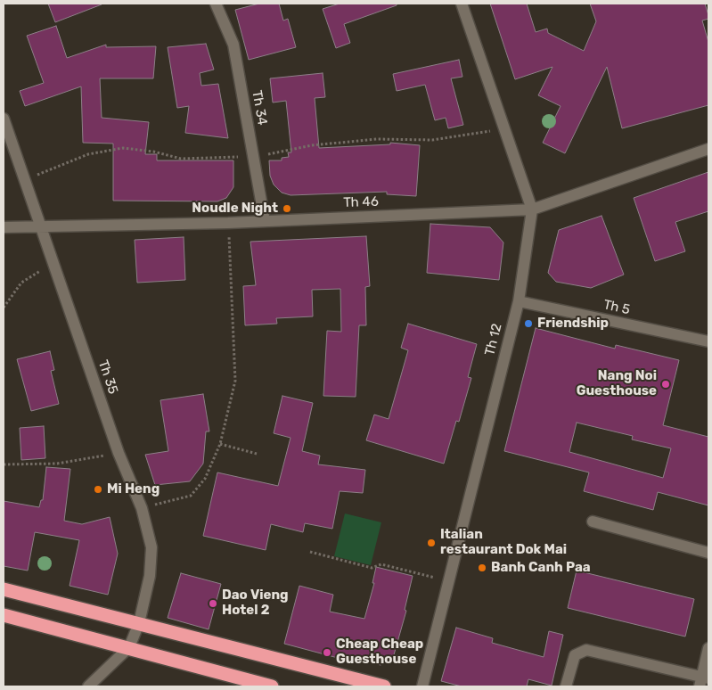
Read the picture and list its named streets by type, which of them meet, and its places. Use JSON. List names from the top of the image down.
{
  "streets": {
    "street": [
      "Th 34",
      "Th 46",
      "Th 5",
      "Th 12",
      "Th 35"
    ]
  },
  "crossings": [
    ["Th 34", "Th 46"],
    ["Th 46", "Th 12"],
    ["Th 46", "Th 35"],
    ["Th 5", "Th 12"]
  ],
  "places": [
    "Noudle Night",
    "Friendship",
    "Nang Noi Guesthouse",
    "Mi Heng",
    "Italian restaurant Dok Mai",
    "Banh Canh Paa",
    "Dao Vieng Hotel 2",
    "Cheap Cheap Guesthouse"
  ]
}
